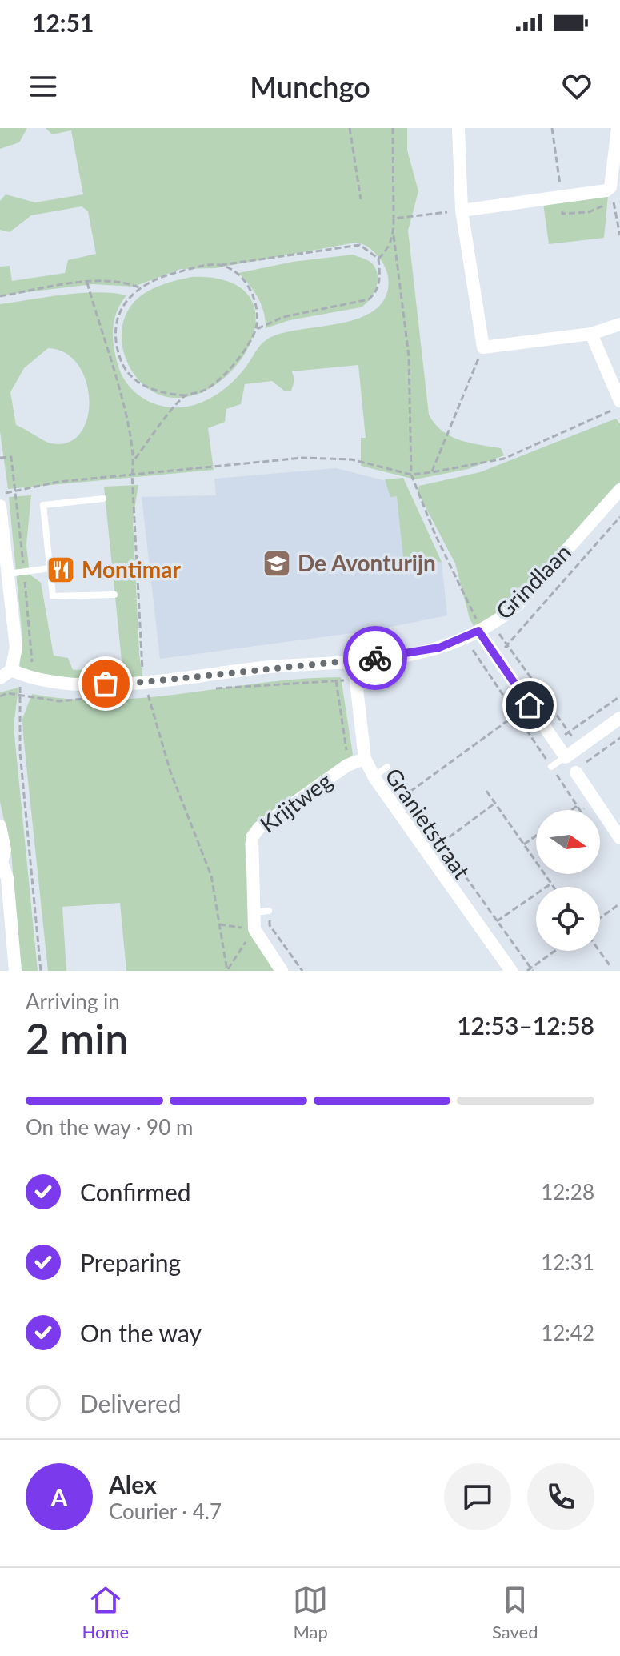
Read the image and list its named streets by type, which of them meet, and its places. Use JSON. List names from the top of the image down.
{
  "streets": {
    "street": ["Grindlaan", "Krijtweg", "Granietstraat"]
  },
  "crossings": [
    ["Grindlaan", "Granietstraat"],
    ["Krijtweg", "Granietstraat"]
  ],
  "places": {
    "school or university": ["De Avonturijn"],
    "restaurant": ["Montimar"]
  },
  "north": "right",
  "page": {
    "status": "12:51",
    "header": "Munchgo",
    "heading": ["2 min", "Arriving in", "12:53–12:58"],
    "panel": ["Alex", "Courier · 4.7"],
    "bar": "On the way · 90 m",
    "list": [
      ["Confirmed", "12:28"],
      ["Preparing", "12:31"],
      ["On the way", "12:42"],
      "Delivered"
    ],
    "round": "A",
    "tabs": ["Home", "Map", "Saved"]
  }
}
